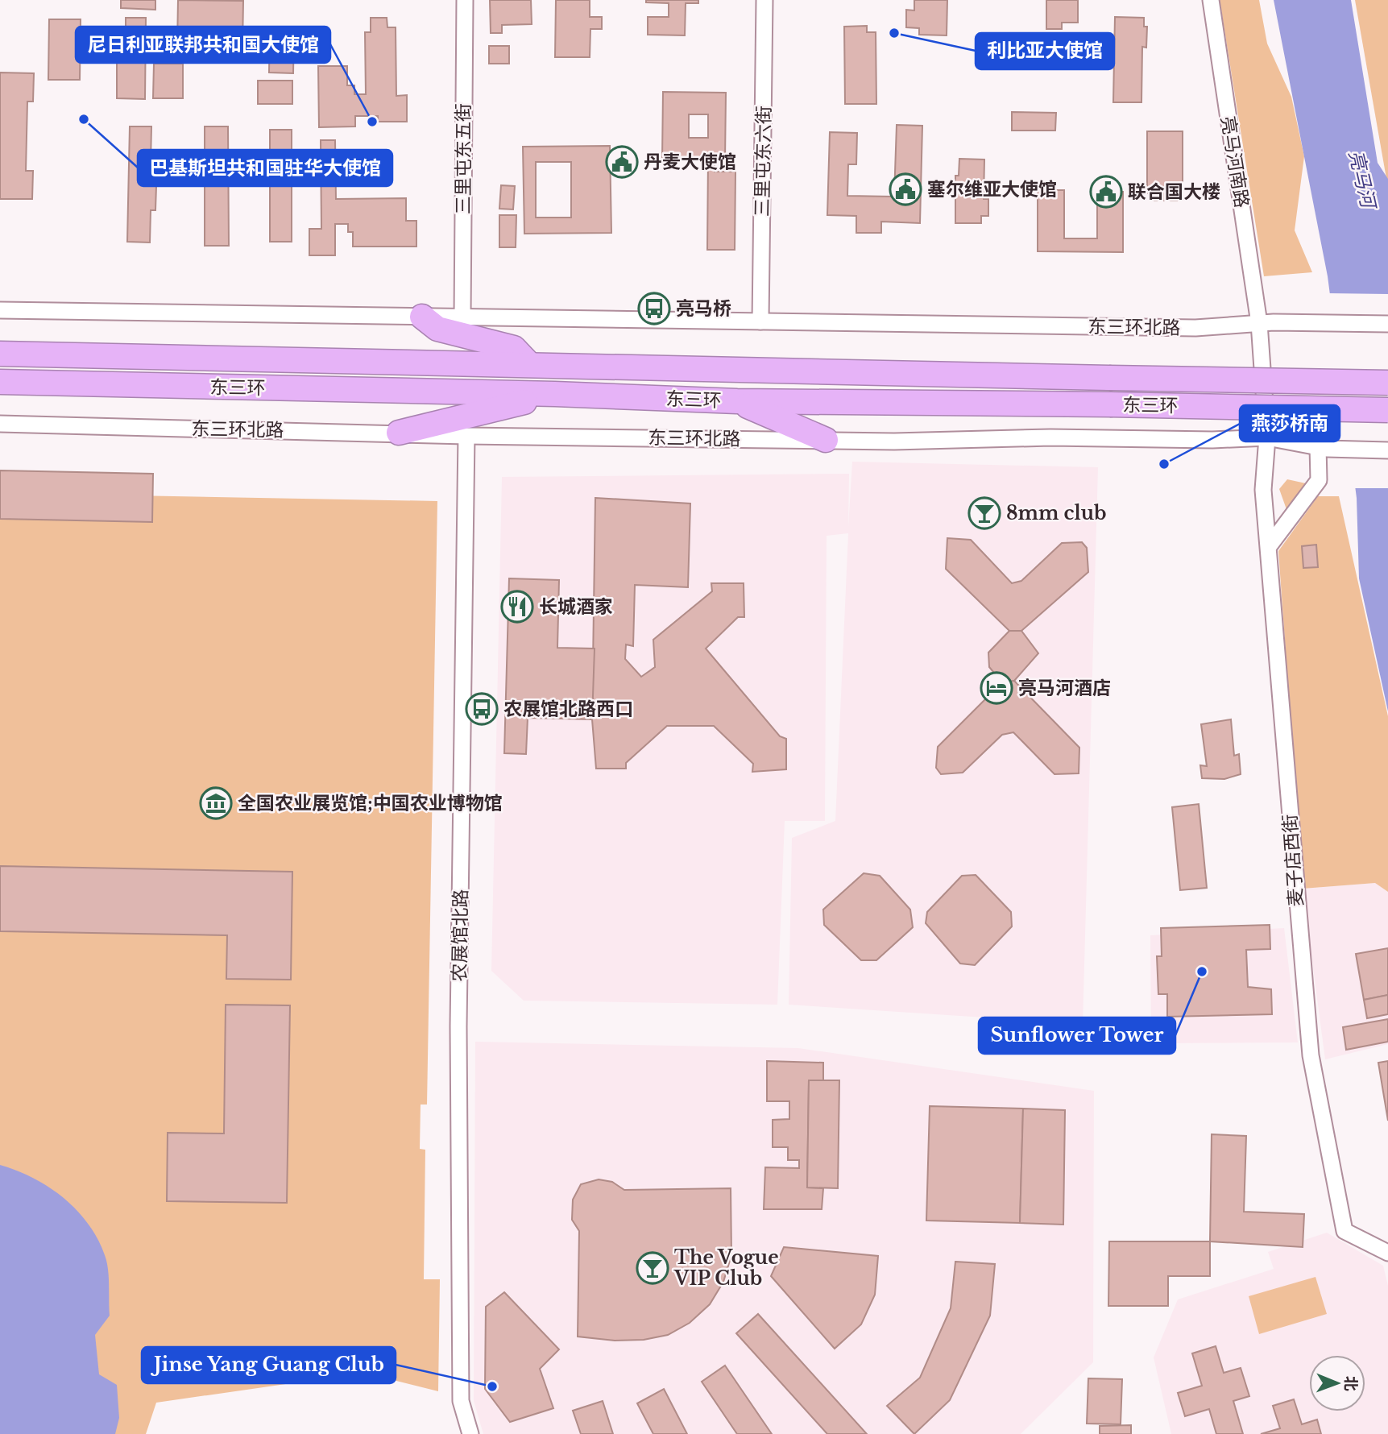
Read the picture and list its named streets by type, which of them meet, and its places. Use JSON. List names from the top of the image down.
{
  "streets": {
    "highway": ["东三环"],
    "street": [
      "三里屯东五街",
      "三里屯东六街",
      "亮马河南路",
      "东三环北路",
      "麦子店西街",
      "农展馆北路"
    ]
  },
  "crossings": [
    ["三里屯东五街", "东三环北路"],
    ["三里屯东六街", "东三环北路"],
    ["亮马河南路", "东三环北路"],
    ["亮马河南路", "麦子店西街"],
    ["东三环北路", "麦子店西街"],
    ["东三环北路", "农展馆北路"]
  ],
  "water": ["亮马河"],
  "places": {
    "other": [
      "利比亚大使馆",
      "巴基斯坦共和国驻华大使馆",
      "尼日利亚联邦共和国大使馆",
      "燕莎桥南",
      "Sunflower Tower",
      "Jinse Yang Guang Club"
    ],
    "public building": ["丹麦大使馆", "塞尔维亚大使馆", "联合国大楼"],
    "bus stop": ["亮马桥", "农展馆北路西口"],
    "bar": ["8mm club", "The Vogue VIP Club"],
    "restaurant": ["长城酒家"],
    "hotel": ["亮马河酒店"],
    "museum": ["全国农业展览馆;中国农业博物馆"]
  },
  "north": "right"
}
